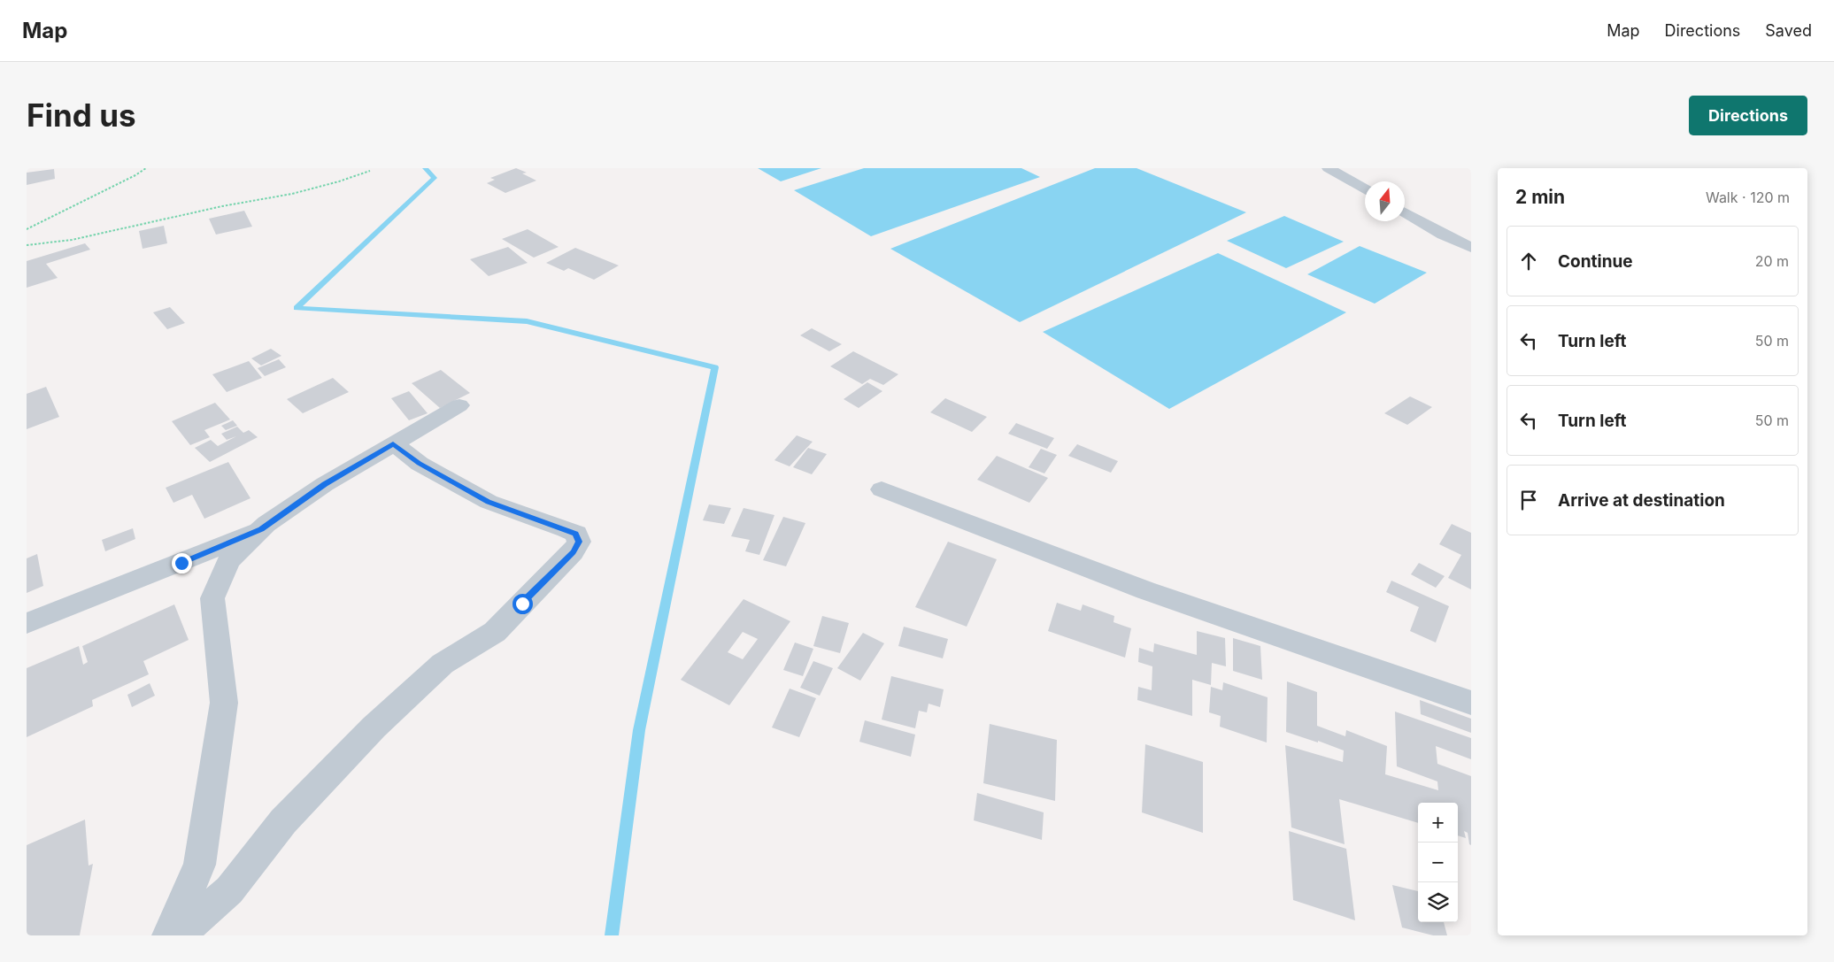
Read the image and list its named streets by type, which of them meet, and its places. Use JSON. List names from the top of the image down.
{
  "north": "top",
  "page": {
    "header": "Map",
    "nav": ["Map", "Directions", "Saved"],
    "buttons": "Directions",
    "title": "Find us",
    "heading": ["2 min", "Walk · 120 m"],
    "list": [
      ["Continue", "20 m"],
      ["Turn left", "50 m"],
      ["Turn left", "50 m"],
      "Arrive at destination"
    ],
    "map_buttons": ["+", "−"]
  }
}
